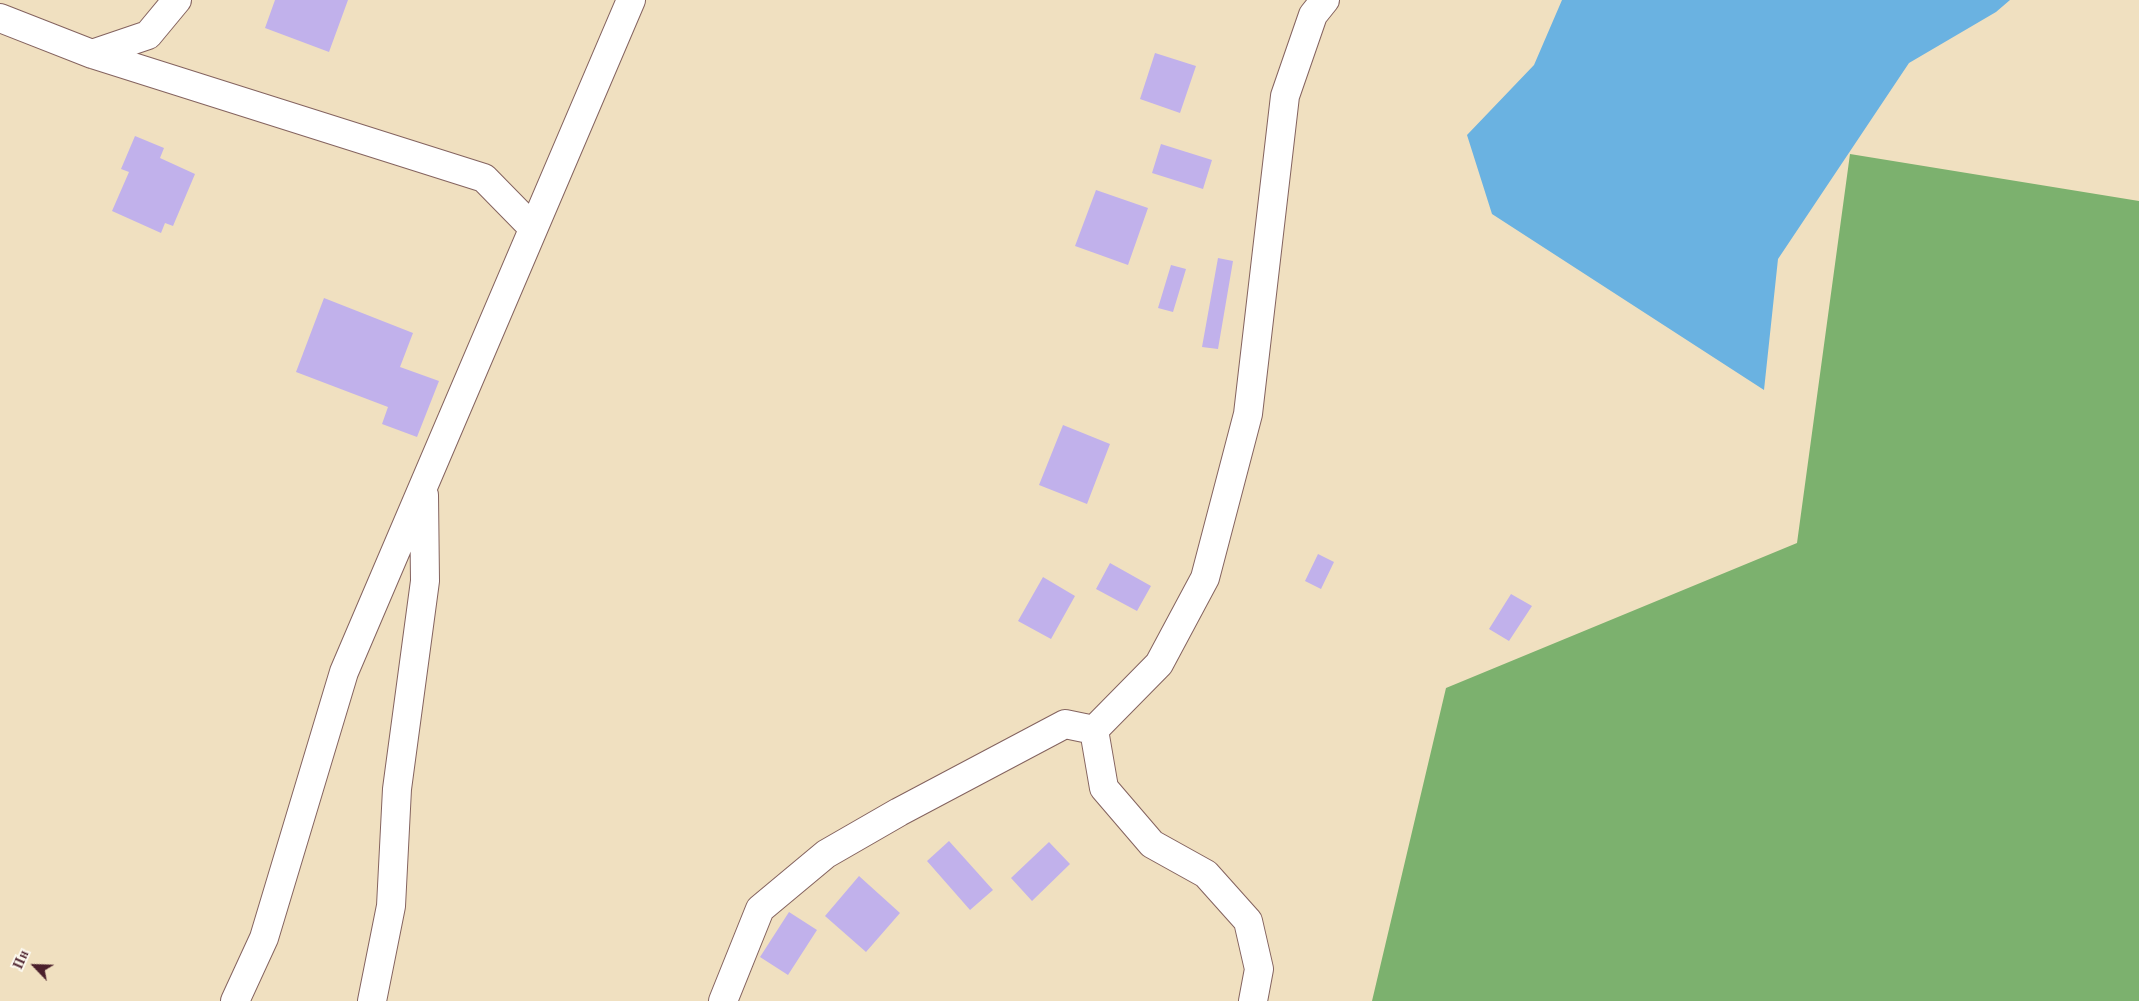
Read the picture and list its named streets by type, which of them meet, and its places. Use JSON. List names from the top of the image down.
{
  "north": "top left"
}
